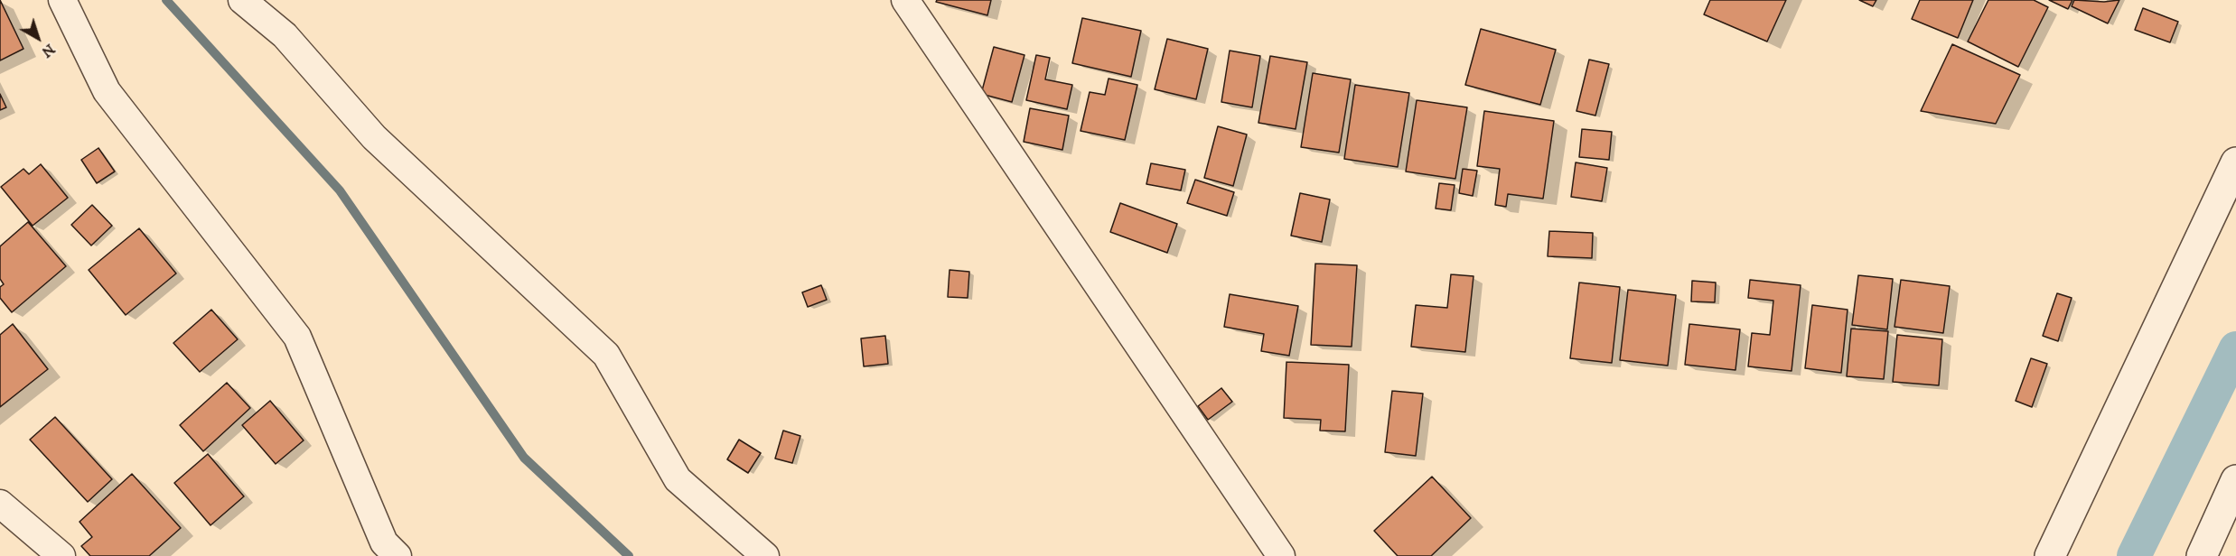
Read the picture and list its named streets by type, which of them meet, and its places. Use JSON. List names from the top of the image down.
{
  "north": "bottom right"
}
